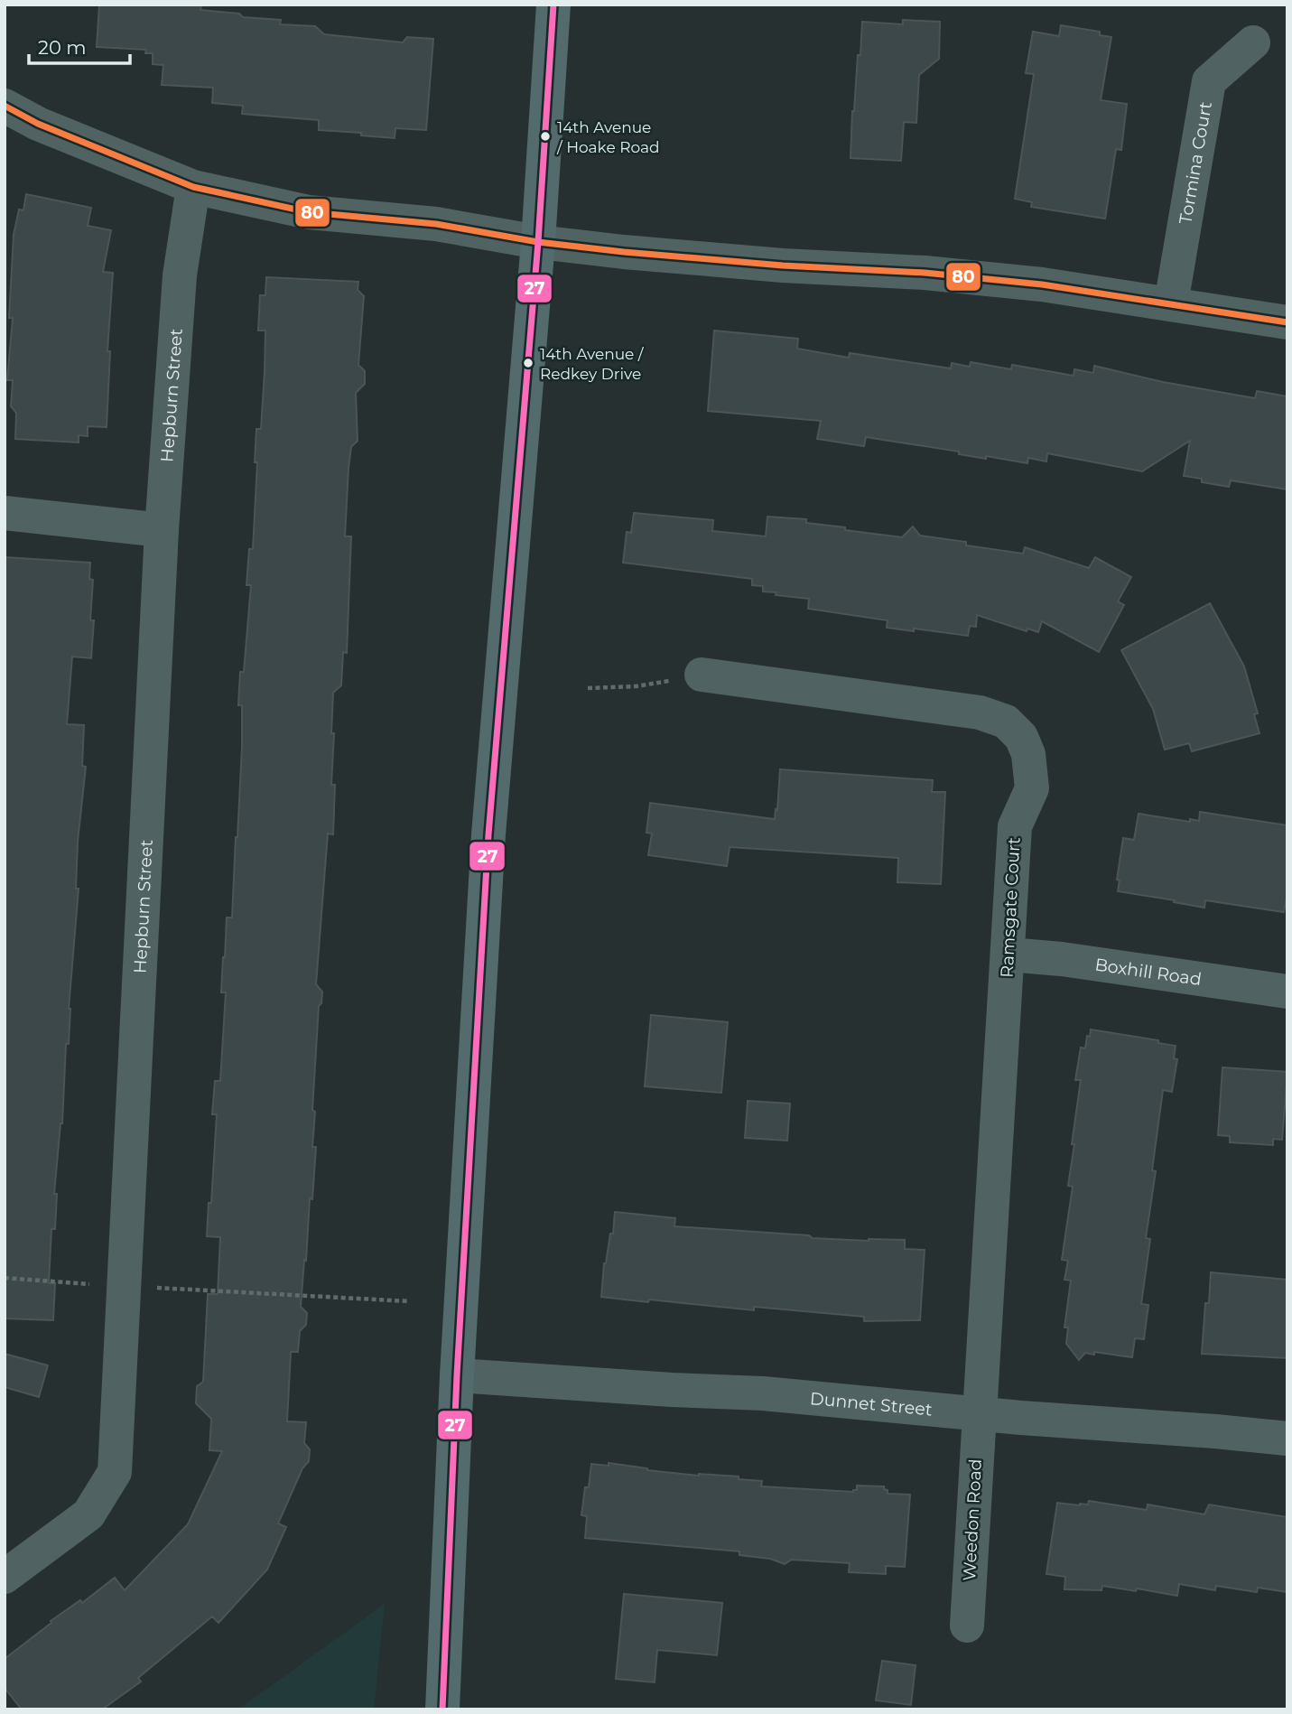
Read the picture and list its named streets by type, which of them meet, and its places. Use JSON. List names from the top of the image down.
{
  "streets": {
    "street": [
      "Tormina Court",
      "Hepburn Street",
      "Ramsgate Court",
      "Boxhill Road",
      "Dunnet Street",
      "Weedon Road"
    ]
  },
  "crossings": [
    ["Ramsgate Court", "Boxhill Road"],
    ["Ramsgate Court", "Dunnet Street"],
    ["Ramsgate Court", "Weedon Road"],
    ["Dunnet Street", "Weedon Road"]
  ],
  "places": ["14th Avenue / Hoake Road", "14th Avenue / Redkey Drive"],
  "lines": ["transit line 27", "transit line 80"],
  "scale_bar": "20 m"
}
